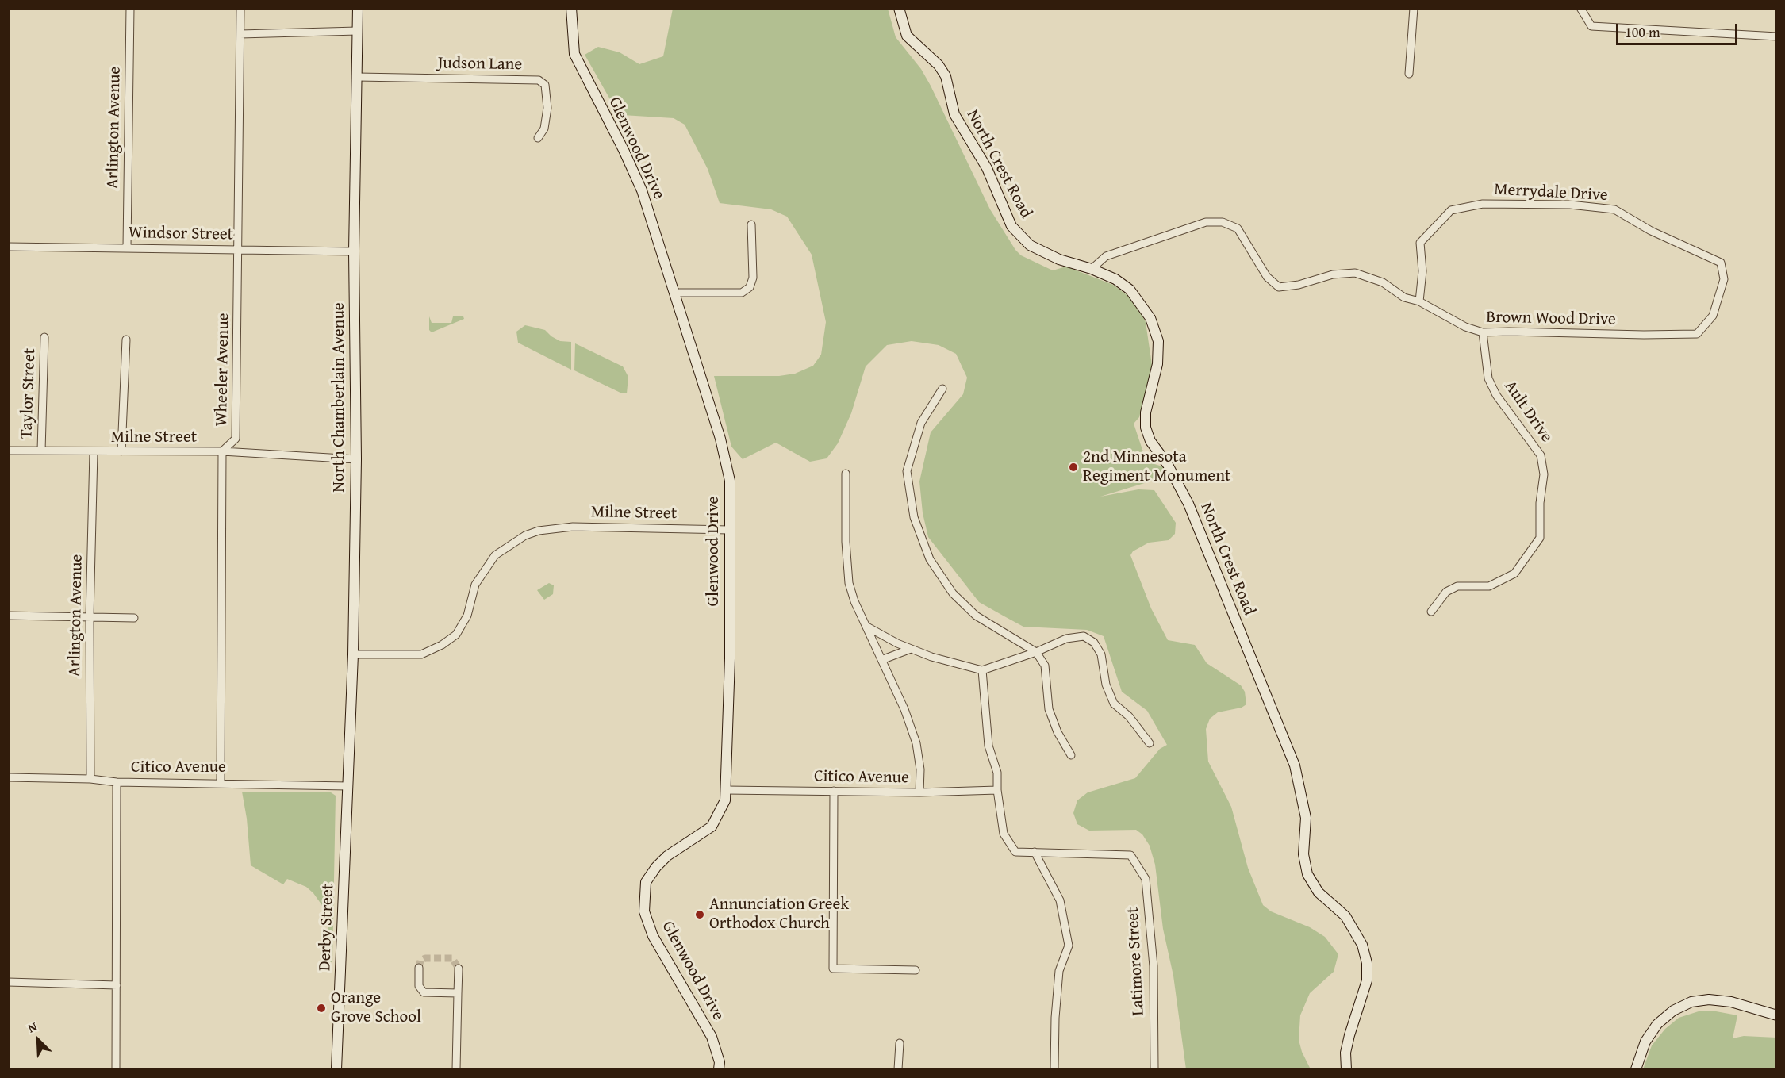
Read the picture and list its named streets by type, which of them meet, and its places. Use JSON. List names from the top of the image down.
{
  "streets": {
    "street": [
      "Judson Lane",
      "Arlington Avenue",
      "Glenwood Drive",
      "North Crest Road",
      "Merrydale Drive",
      "Windsor Street",
      "Brown Wood Drive",
      "Wheeler Avenue",
      "Taylor Street",
      "North Chamberlain Avenue",
      "Ault Drive",
      "Milne Street",
      "Citico Avenue",
      "Derby Street",
      "Latimore Street"
    ]
  },
  "crossings": [
    ["Judson Lane", "North Chamberlain Avenue"],
    ["Arlington Avenue", "Windsor Street"],
    ["Arlington Avenue", "Milne Street"],
    ["Arlington Avenue", "Citico Avenue"],
    ["Glenwood Drive", "Milne Street"],
    ["Glenwood Drive", "Citico Avenue"],
    ["North Crest Road", "Brown Wood Drive"],
    ["Merrydale Drive", "Brown Wood Drive"],
    ["Windsor Street", "Wheeler Avenue"],
    ["Windsor Street", "North Chamberlain Avenue"],
    ["Brown Wood Drive", "Ault Drive"],
    ["Wheeler Avenue", "Milne Street"],
    ["Taylor Street", "Milne Street"],
    ["North Chamberlain Avenue", "Milne Street"],
    ["North Chamberlain Avenue", "Citico Avenue"],
    ["North Chamberlain Avenue", "Derby Street"],
    ["Citico Avenue", "Derby Street"]
  ],
  "places": ["2nd Minnesota Regiment Monument", "Annunciation Greek Orthodox Church", "Orange Grove School"],
  "scale_bar": "100 m",
  "north": "top left"
}
